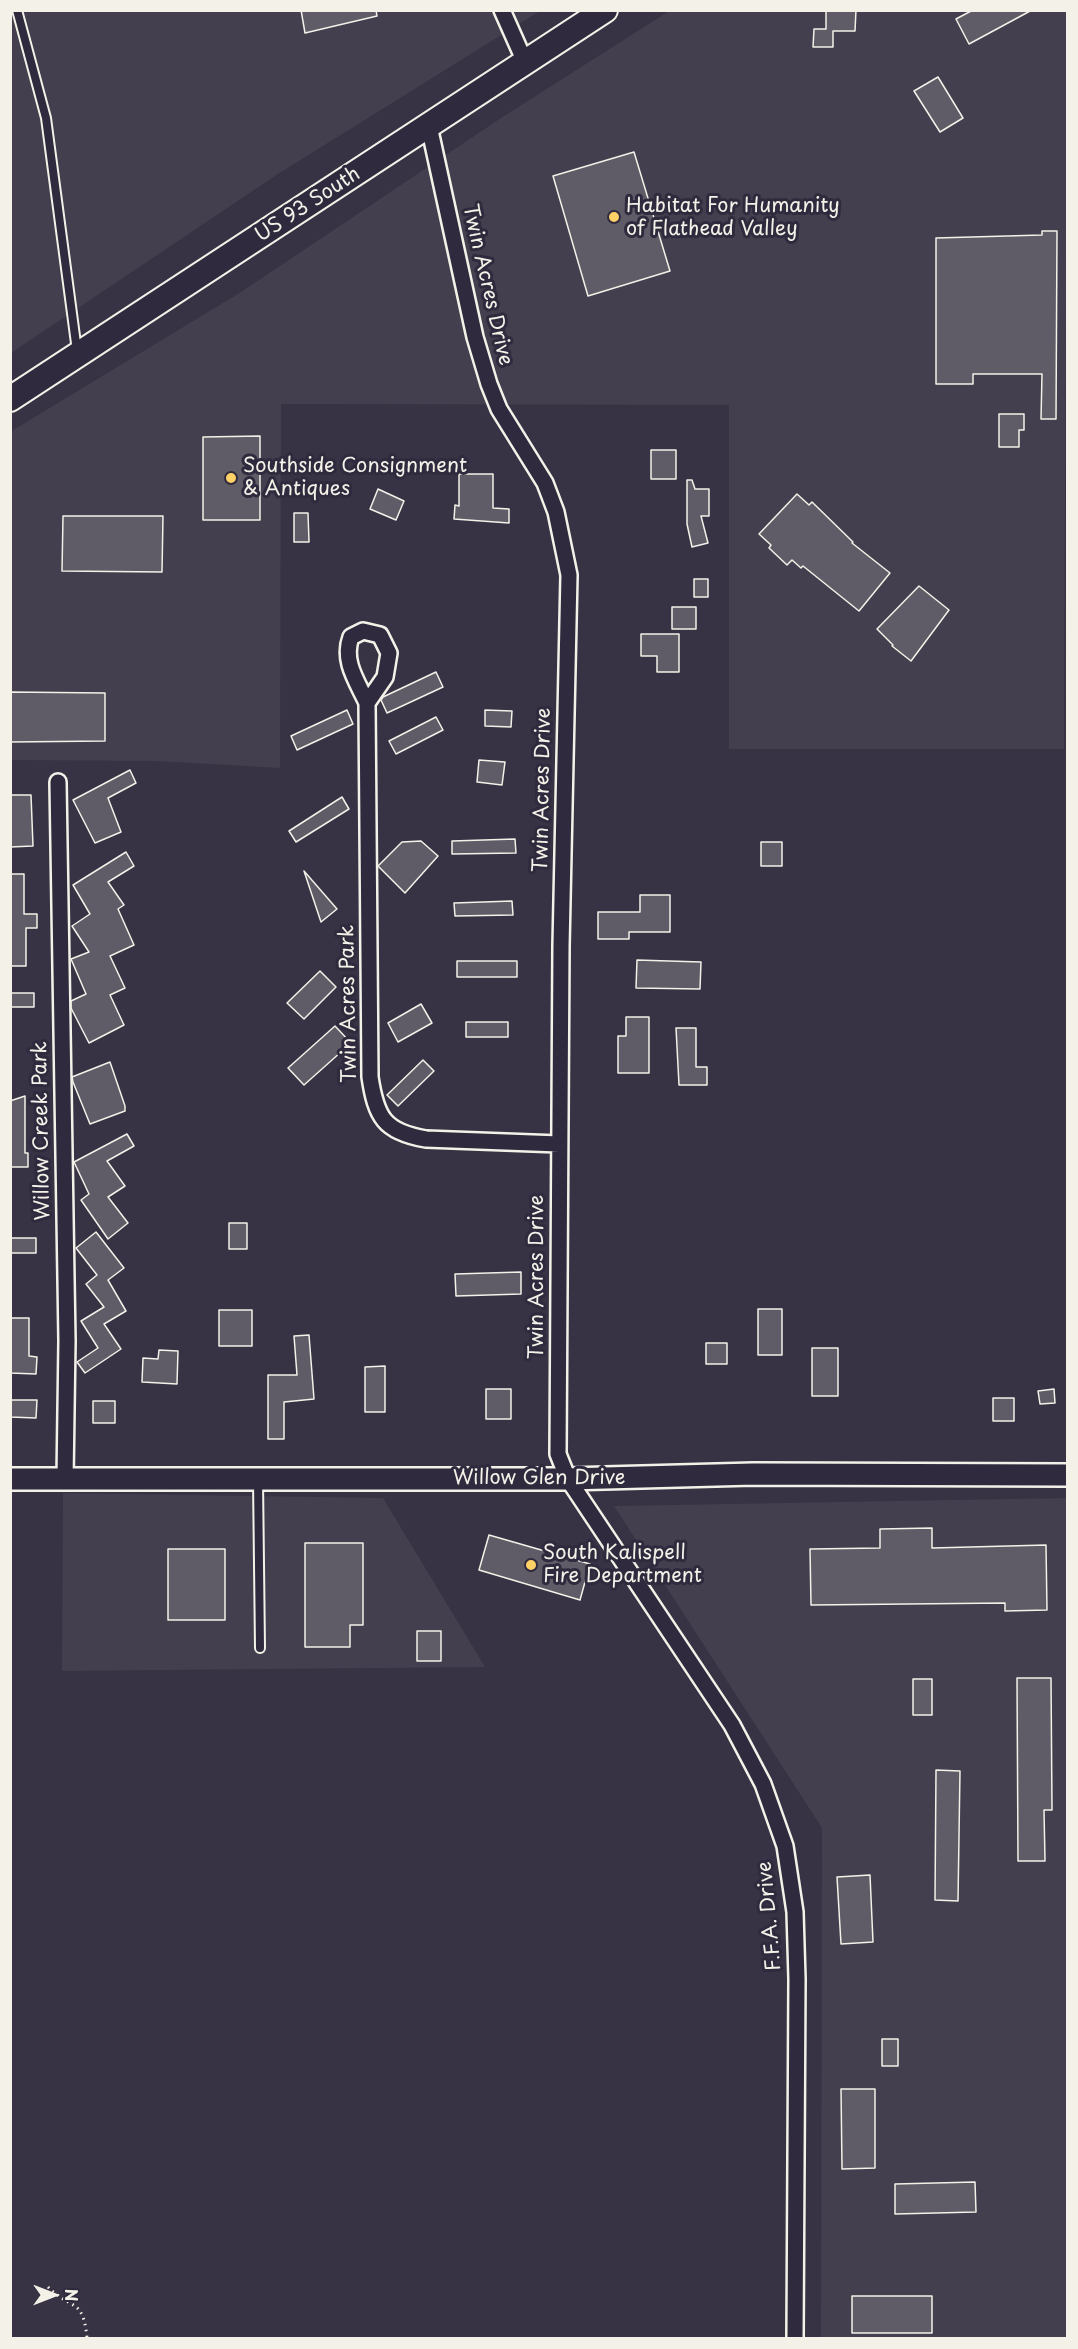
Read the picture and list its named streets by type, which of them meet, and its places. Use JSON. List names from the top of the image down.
{
  "streets": {
    "main road": ["US 93 South", "Willow Glen Drive"],
    "street": [
      "Twin Acres Drive",
      "Twin Acres Park",
      "Willow Creek Park",
      "F.F.A. Drive"
    ]
  },
  "crossings": [
    ["US 93 South", "Twin Acres Drive"],
    ["Twin Acres Drive", "Twin Acres Park"],
    ["Twin Acres Drive", "Willow Glen Drive"],
    ["Twin Acres Drive", "F.F.A. Drive"],
    ["Willow Creek Park", "Willow Glen Drive"],
    ["Willow Glen Drive", "F.F.A. Drive"]
  ],
  "places": ["Habitat For Humanity of Flathead Valley", "Southside Consignment & Antiques", "South Kalispell Fire Department"],
  "north": "right"
}
